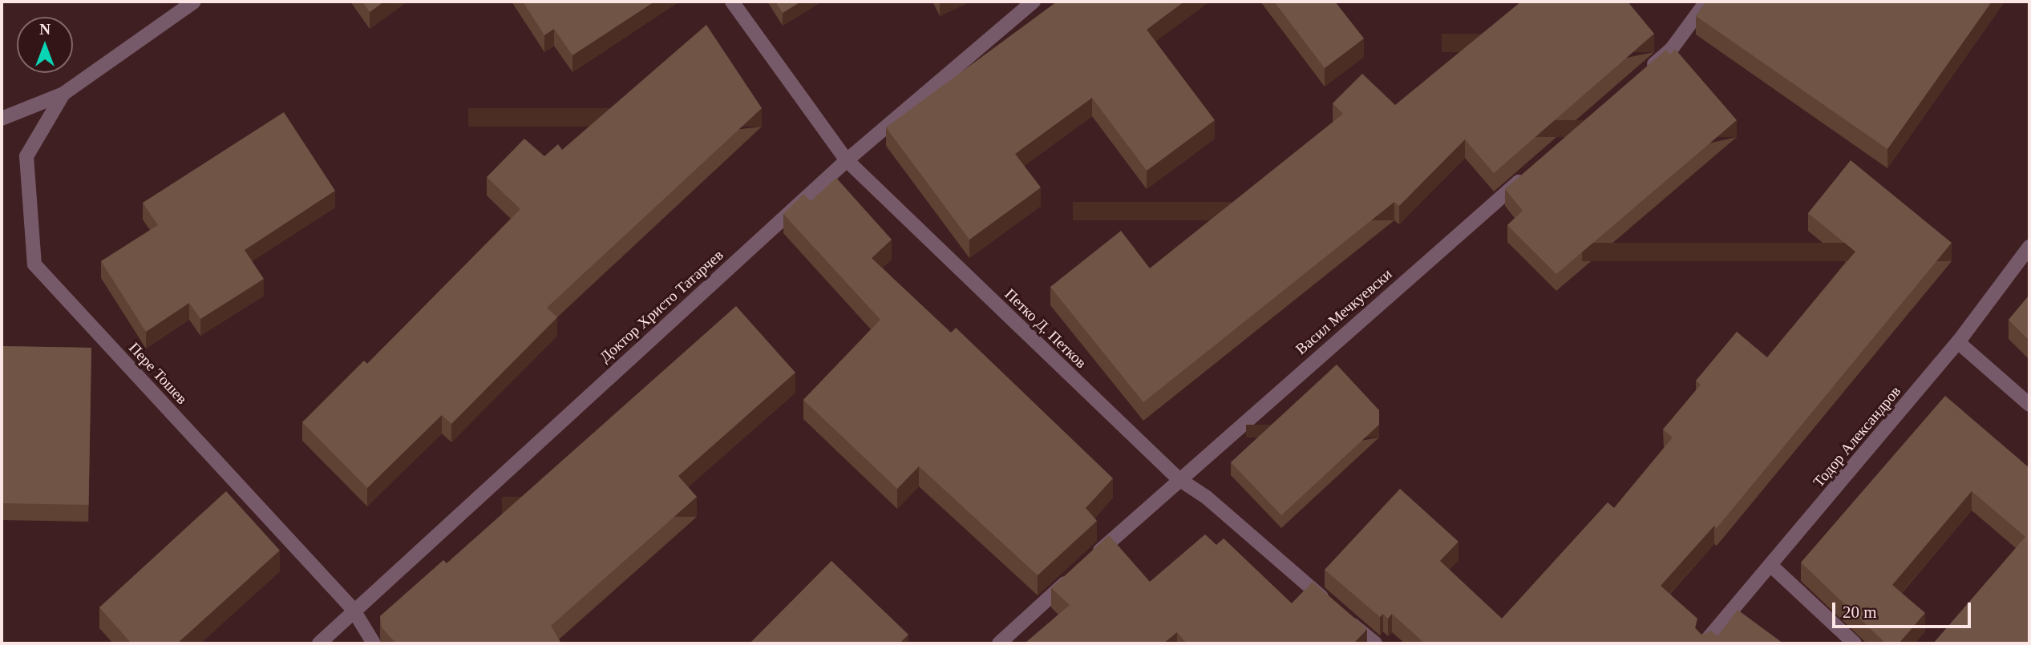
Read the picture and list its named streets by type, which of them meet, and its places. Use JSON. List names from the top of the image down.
{
  "streets": {
    "street": [
      "Доктор Христо Татарчев",
      "Васил Мечкуевски",
      "Петко Д. Петков",
      "Пере Тошев",
      "Тодор Александров"
    ]
  },
  "crossings": [
    ["Доктор Христо Татарчев", "Петко Д. Петков"],
    ["Доктор Христо Татарчев", "Пере Тошев"],
    ["Васил Мечкуевски", "Петко Д. Петков"]
  ],
  "scale_bar": "20 m",
  "north": "top"
}
